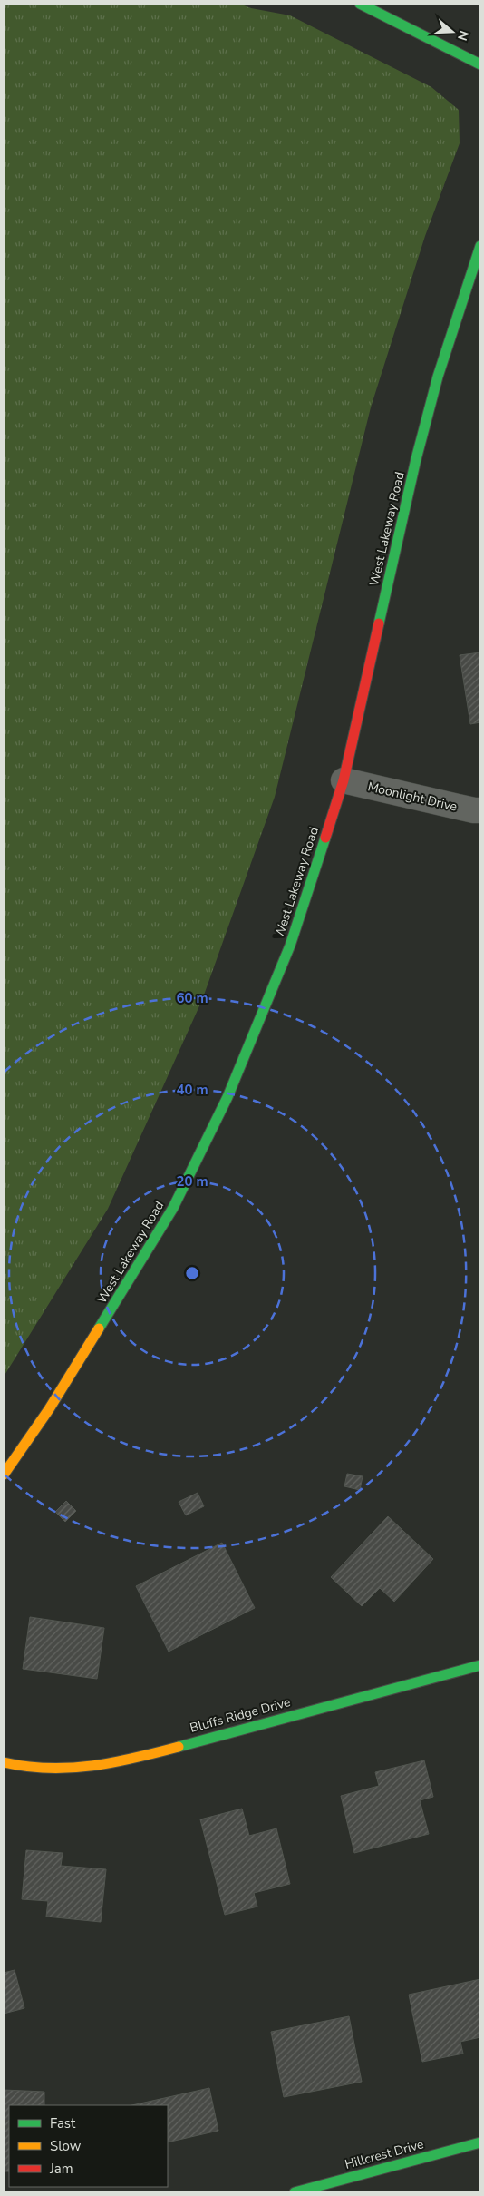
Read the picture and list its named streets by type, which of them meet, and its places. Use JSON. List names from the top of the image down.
{
  "streets": {
    "street": [
      "West Lakeway Road",
      "Moonlight Drive",
      "Bluffs Ridge Drive",
      "Hillcrest Drive"
    ]
  },
  "crossings": [
    ["West Lakeway Road", "Moonlight Drive"]
  ],
  "legend": ["Fast", "Slow", "Jam"],
  "north": "right",
  "rings": ["60 m", "40 m", "20 m"]
}
